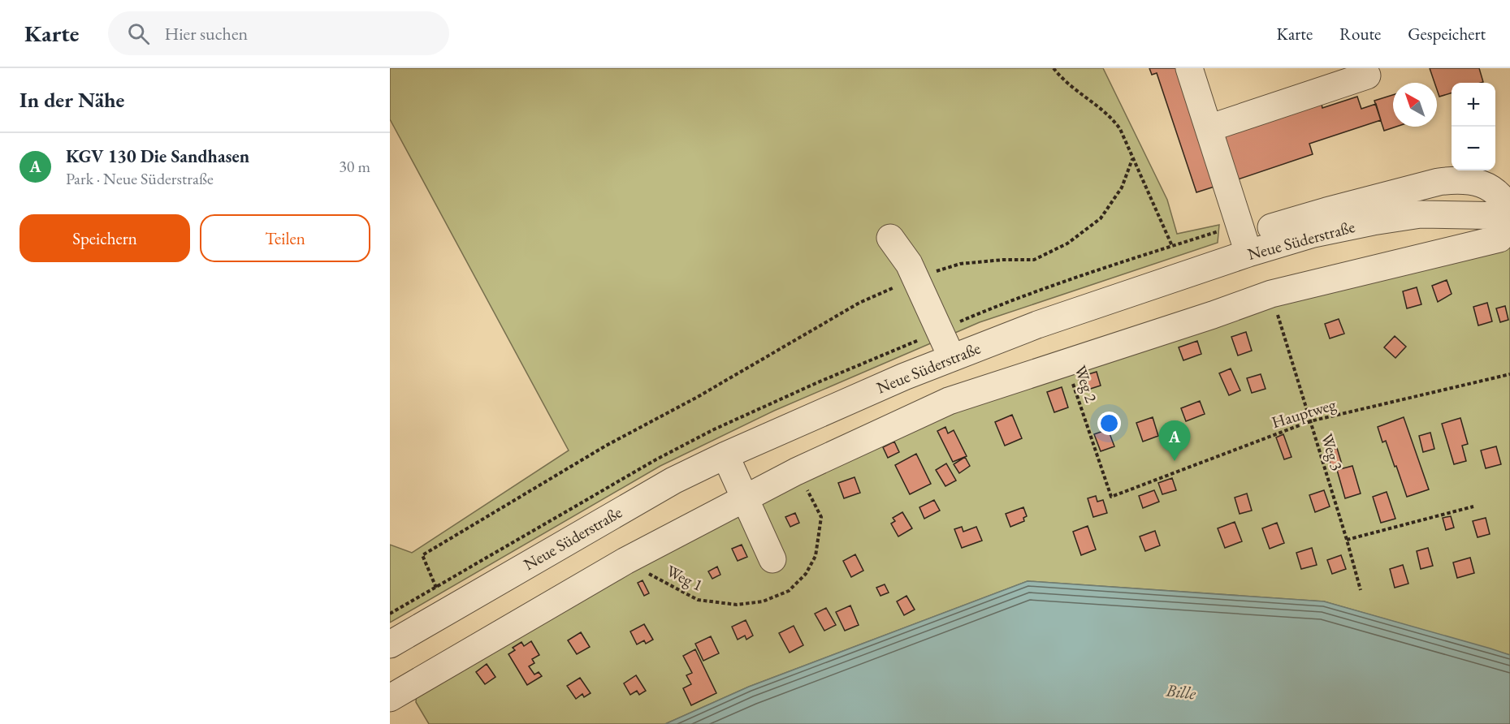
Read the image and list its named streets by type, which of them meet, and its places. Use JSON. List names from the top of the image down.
{
  "streets": {
    "street": ["Neue Süderstraße"],
    "path": [
      "Weg 2",
      "Hauptweg",
      "Weg 3",
      "Weg 1"
    ]
  },
  "crossings": [
    ["Weg 2", "Hauptweg"],
    ["Hauptweg", "Weg 3"]
  ],
  "water": ["Bille"],
  "north": "top left",
  "page": {
    "header": "Karte",
    "search": "Hier suchen",
    "nav": ["Karte", "Route", "Gespeichert"],
    "heading": "In der Nähe",
    "map_buttons": ["+", "−"],
    "list": [
      {
        "mark": "A",
        "name": "KGV 130 Die Sandhasen",
        "note": "Park · Neue Süderstraße",
        "value": "30 m"
      }
    ],
    "buttons": ["Speichern", "Teilen"],
    "pins": "A"
  }
}
